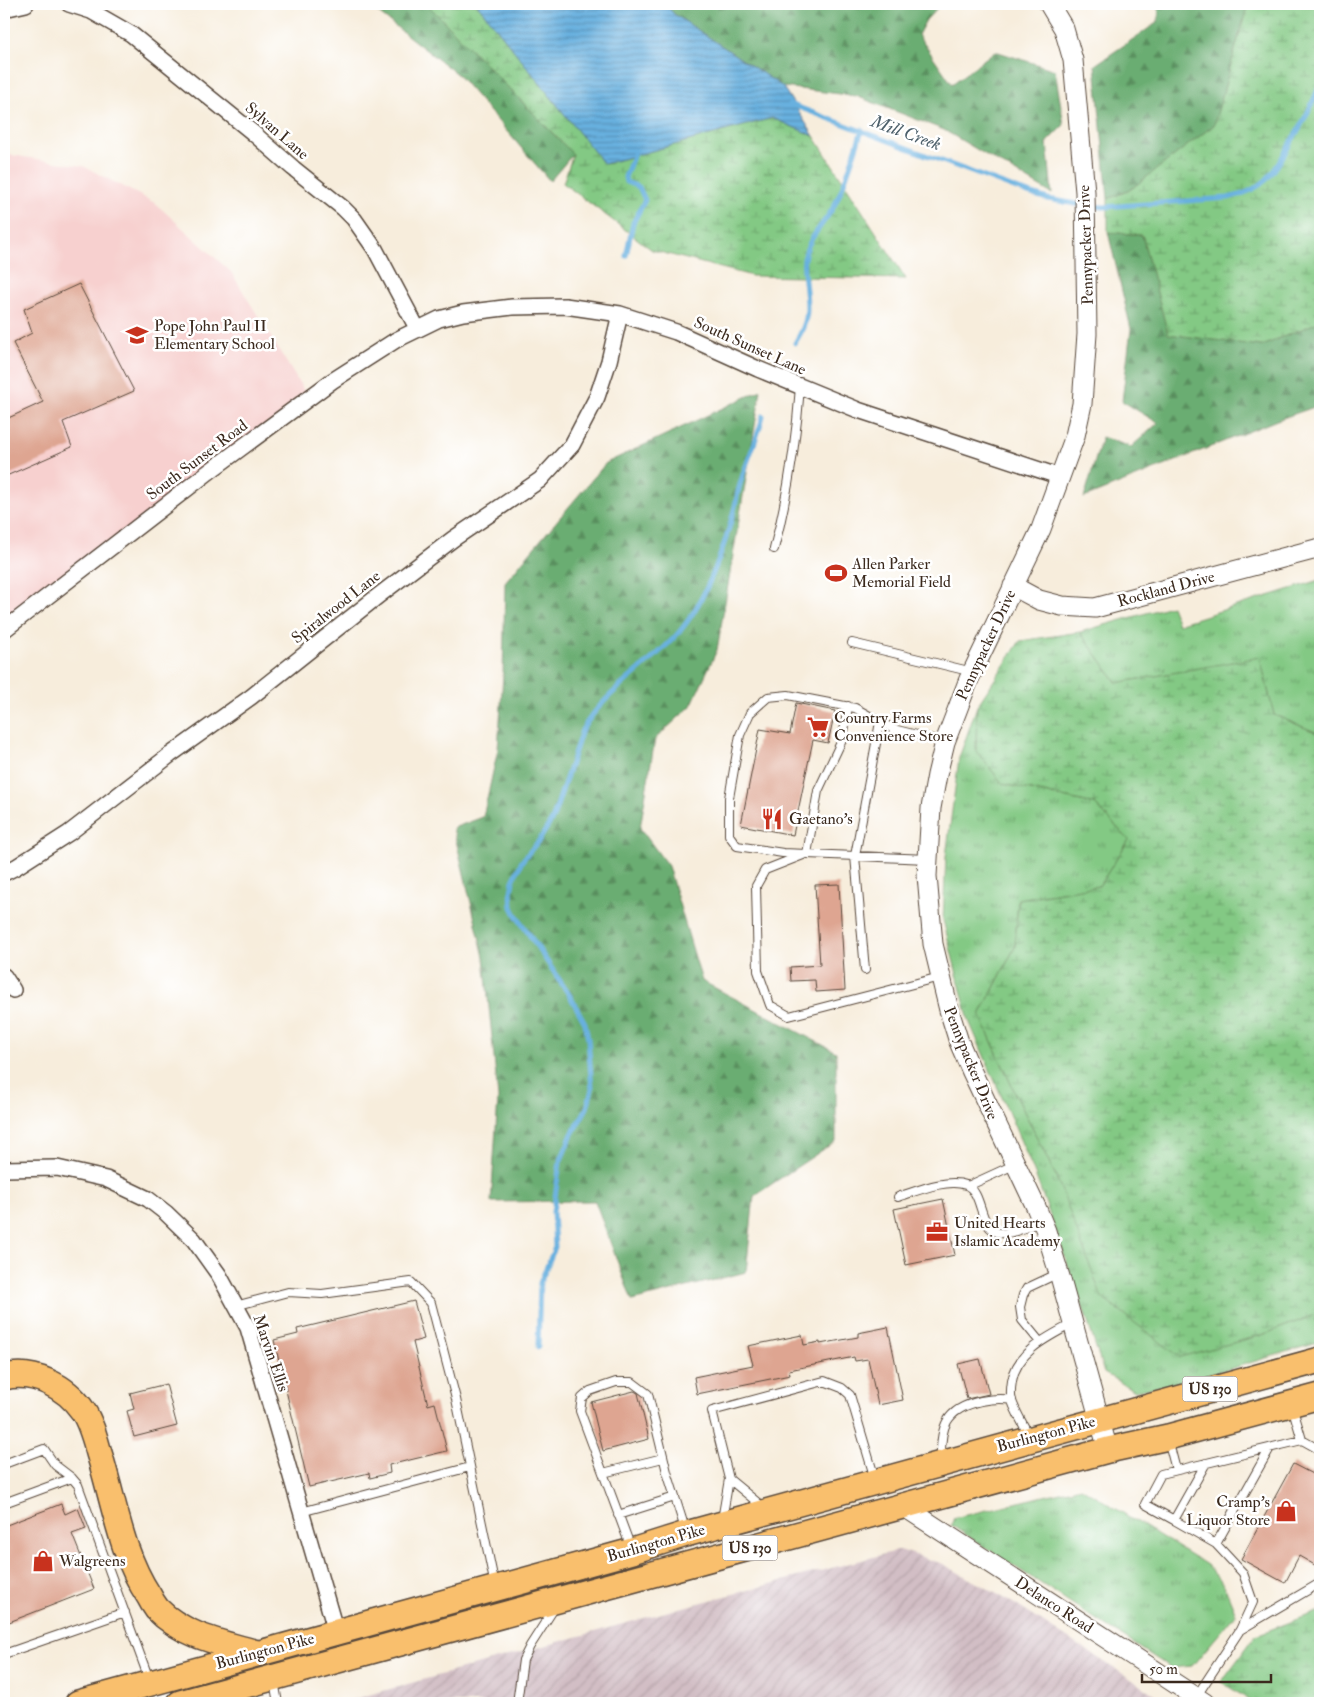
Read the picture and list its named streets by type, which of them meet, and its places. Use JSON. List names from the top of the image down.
{
  "streets": {
    "highway": ["US 130", "Burlington Pike"],
    "street": [
      "Sylvan Lane",
      "Pennypacker Drive",
      "South Sunset Lane",
      "South Sunset Road",
      "Rockland Drive",
      "Spiralwood Lane",
      "Marvin Ellis",
      "Delanco Road"
    ]
  },
  "crossings": [
    ["Sylvan Lane", "South Sunset Lane"],
    ["Sylvan Lane", "South Sunset Road"],
    ["Pennypacker Drive", "South Sunset Lane"],
    ["Pennypacker Drive", "Rockland Drive"],
    ["Pennypacker Drive", "Burlington Pike"],
    ["South Sunset Lane", "South Sunset Road"],
    ["South Sunset Lane", "Spiralwood Lane"],
    ["Marvin Ellis", "Burlington Pike"],
    ["Burlington Pike", "Delanco Road"]
  ],
  "water": ["Mill Creek"],
  "places": {
    "school or university": ["Pope John Paul II Elementary School"],
    "sports": ["Allen Parker Memorial Field"],
    "supermarket": ["Country Farms Convenience Store"],
    "restaurant": ["Gaetano's"],
    "office": ["United Hearts Islamic Academy"],
    "shop": ["Cramp's Liquor Store", "Walgreens"]
  },
  "scale_bar": "50 m"
}
